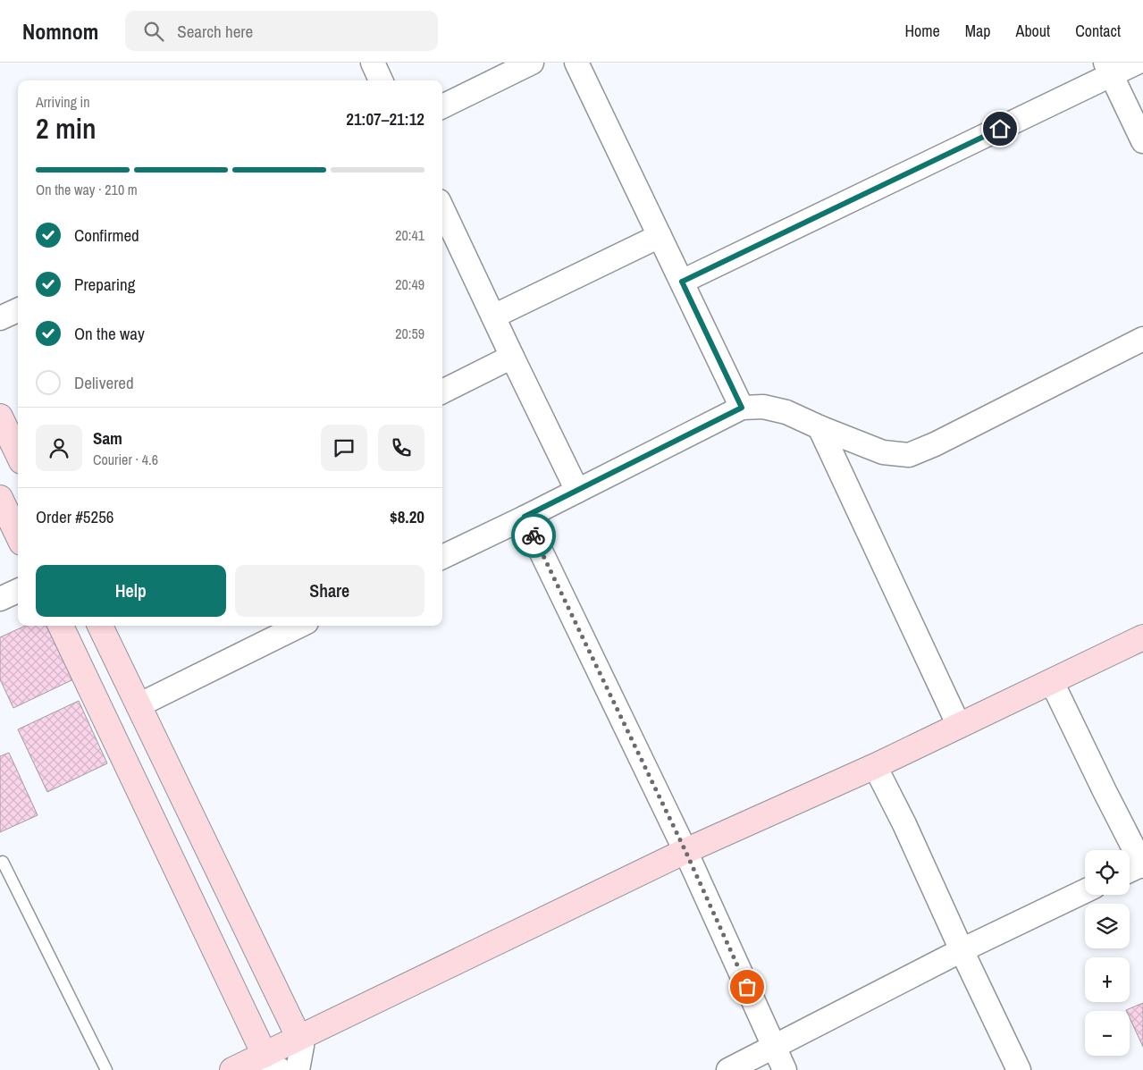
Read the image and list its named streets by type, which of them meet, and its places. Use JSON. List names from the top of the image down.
{
  "page": {
    "header": "Nomnom",
    "search": "Search here",
    "nav": [
      "Home",
      "Map",
      "About",
      "Contact"
    ],
    "heading": ["2 min", "Arriving in", "21:07–21:12"],
    "panel": [
      "Sam",
      "Courier · 4.6",
      "Order #5256",
      "$8.20"
    ],
    "bar": "On the way · 210 m",
    "list": [
      ["Confirmed", "20:41"],
      ["Preparing", "20:49"],
      ["On the way", "20:59"],
      "Delivered"
    ],
    "buttons": ["Help", "Share"],
    "map_buttons": ["+", "−"]
  }
}
